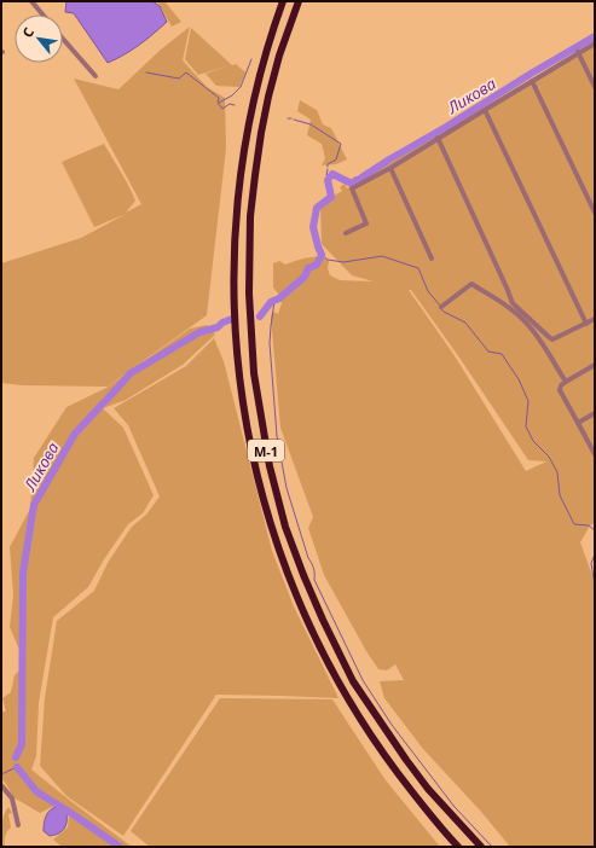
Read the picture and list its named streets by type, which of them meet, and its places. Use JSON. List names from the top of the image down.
{
  "streets": {
    "highway": ["М-1"]
  },
  "water": ["Ликова"],
  "north": "top left"
}
